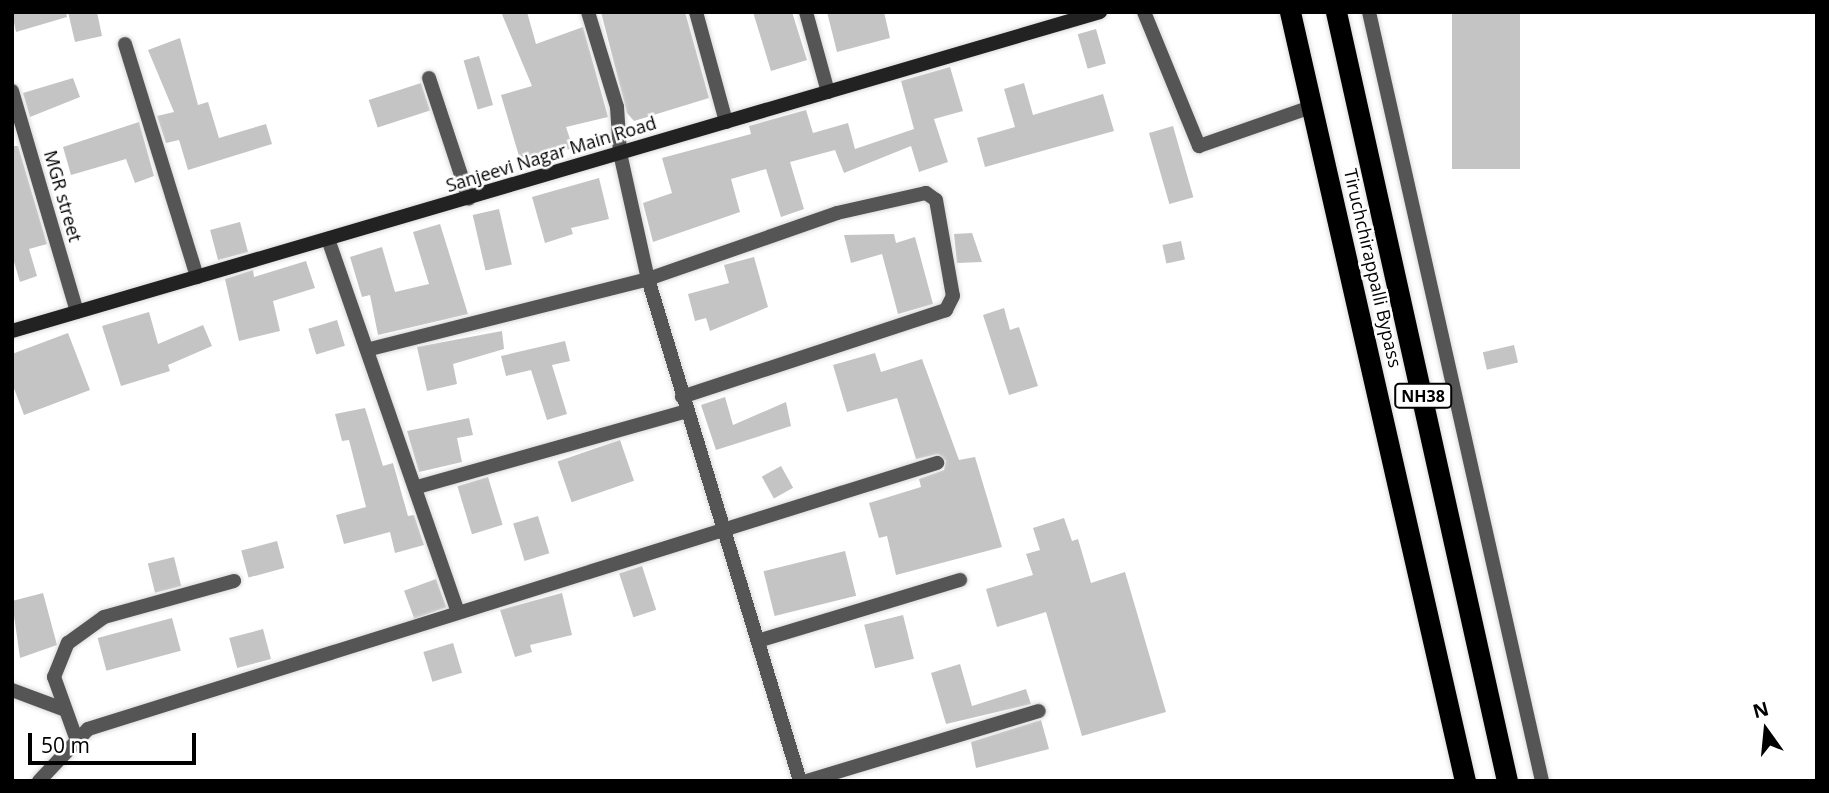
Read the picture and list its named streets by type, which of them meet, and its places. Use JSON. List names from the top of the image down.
{
  "streets": {
    "highway": ["Tiruchchirappalli Bypass", "NH38"],
    "street": ["Sanjeevi Nagar Main Road", "MGR street"]
  },
  "crossings": [
    ["Sanjeevi Nagar Main Road", "MGR street"]
  ],
  "scale_bar": "50 m",
  "north": "top"
}
